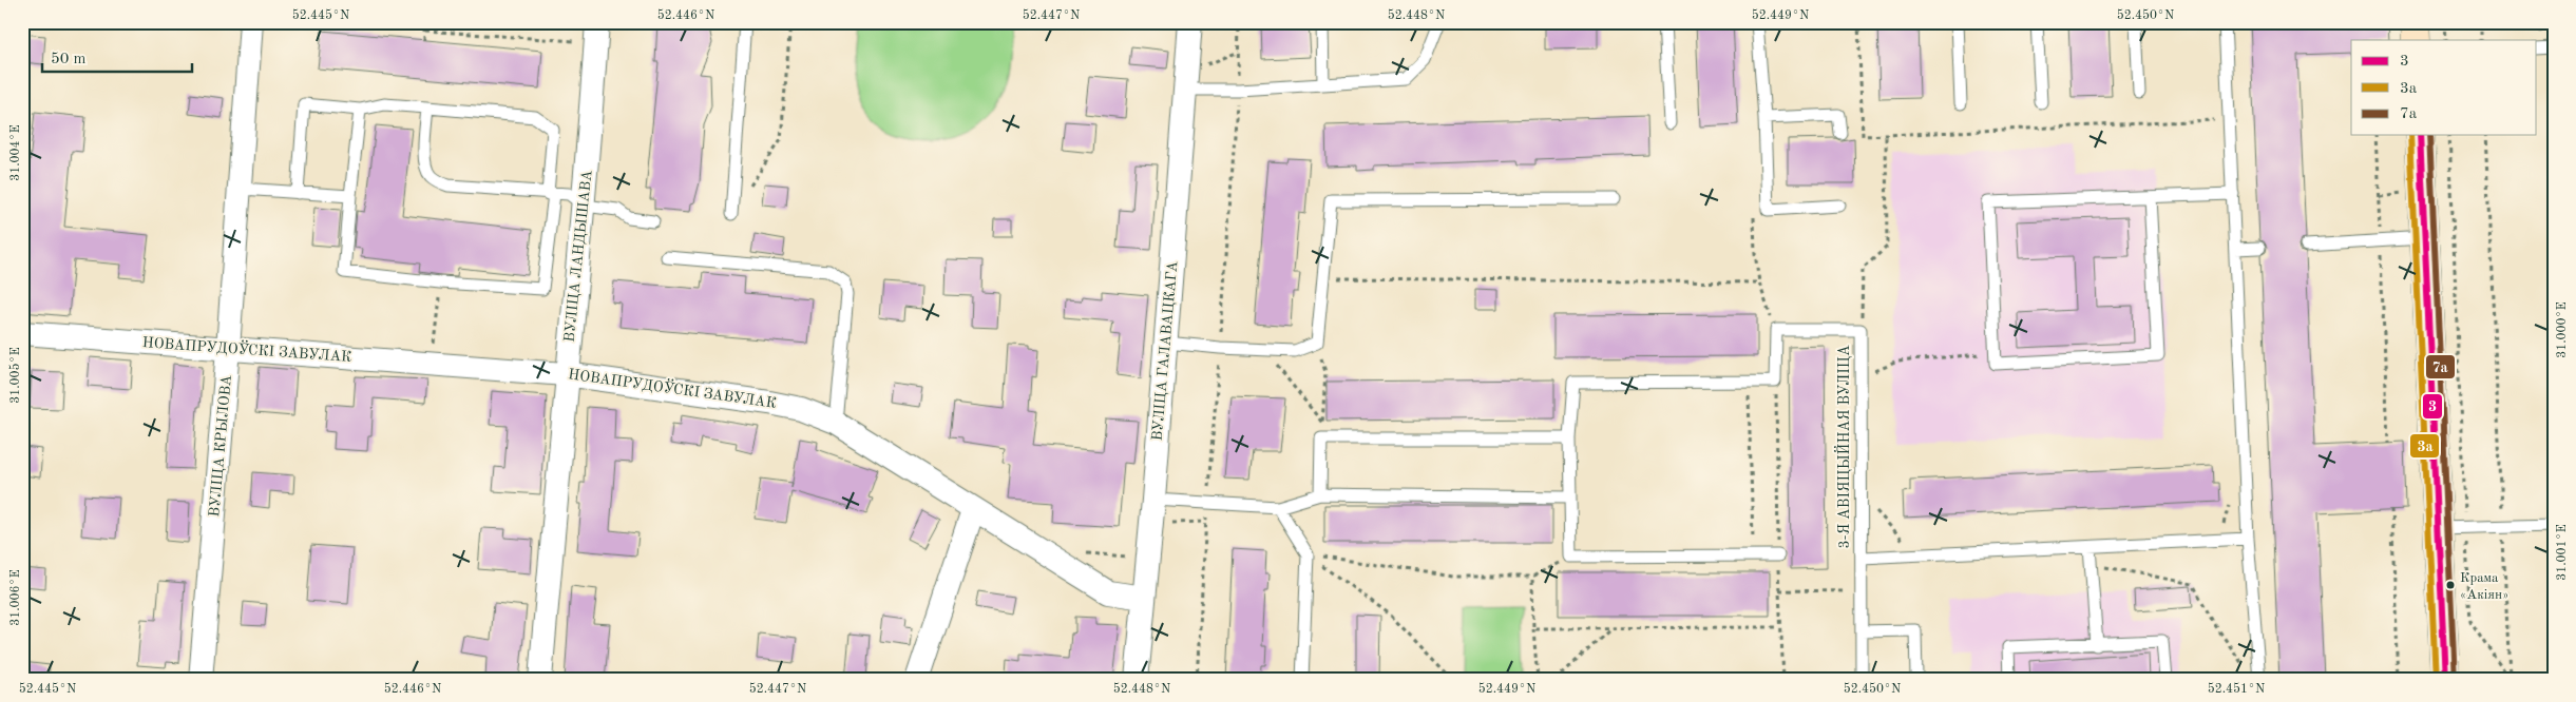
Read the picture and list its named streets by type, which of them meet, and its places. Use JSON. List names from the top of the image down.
{
  "streets": {
    "street": [
      "ВУЛІЦА ЛАНДЫШАВА",
      "НОВАПРУДОЎСКІ ЗАВУЛАК",
      "ВУЛІЦА ГАЛАВАЦКАГА",
      "ВУЛІЦА КРЫЛОВА"
    ],
    "lane": ["3-Я АВІЯЦЫЙНАЯ ВУЛІЦА"]
  },
  "crossings": [
    ["ВУЛІЦА ЛАНДЫШАВА", "НОВАПРУДОЎСКІ ЗАВУЛАК"],
    ["НОВАПРУДОЎСКІ ЗАВУЛАК", "ВУЛІЦА ГАЛАВАЦКАГА"],
    ["НОВАПРУДОЎСКІ ЗАВУЛАК", "ВУЛІЦА КРЫЛОВА"]
  ],
  "places": ["Крама «Акіян»"],
  "lines": ["transit line 3", "transit line 3а", "transit line 7а"],
  "legend": ["3", "3а", "7а"],
  "scale_bar": "50 m",
  "coordinates": [
    "52.445°N",
    "52.446°N",
    "52.447°N",
    "52.448°N",
    "52.449°N",
    "52.450°N",
    "31.004°E",
    "31.000°E",
    "31.005°E",
    "31.001°E",
    "31.006°E",
    "52.451°N"
  ]
}
